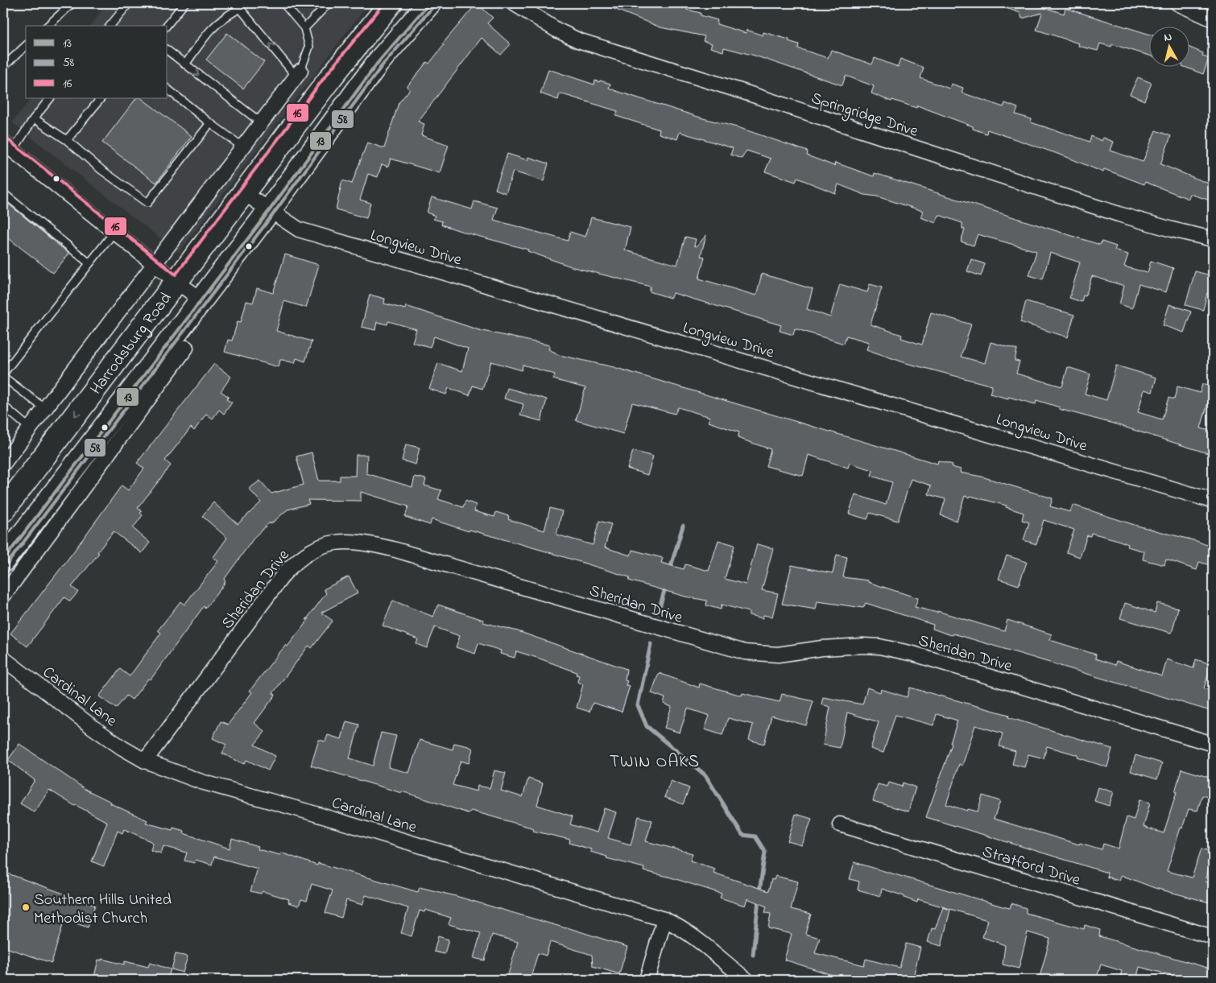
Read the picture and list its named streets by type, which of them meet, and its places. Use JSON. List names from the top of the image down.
{
  "streets": {
    "main road": ["Harrodsburg Road"],
    "street": [
      "Springridge Drive",
      "Longview Drive",
      "Sheridan Drive",
      "Cardinal Lane",
      "Stratford Drive"
    ]
  },
  "crossings": [
    ["Longview Drive", "Harrodsburg Road"],
    ["Sheridan Drive", "Cardinal Lane"]
  ],
  "districts": ["TWIN OAKS"],
  "places": ["Southern Hills United Methodist Church"],
  "lines": ["transit line 13", "transit line 16", "transit line 58"],
  "legend": ["13", "58", "16"],
  "north": "top"
}
